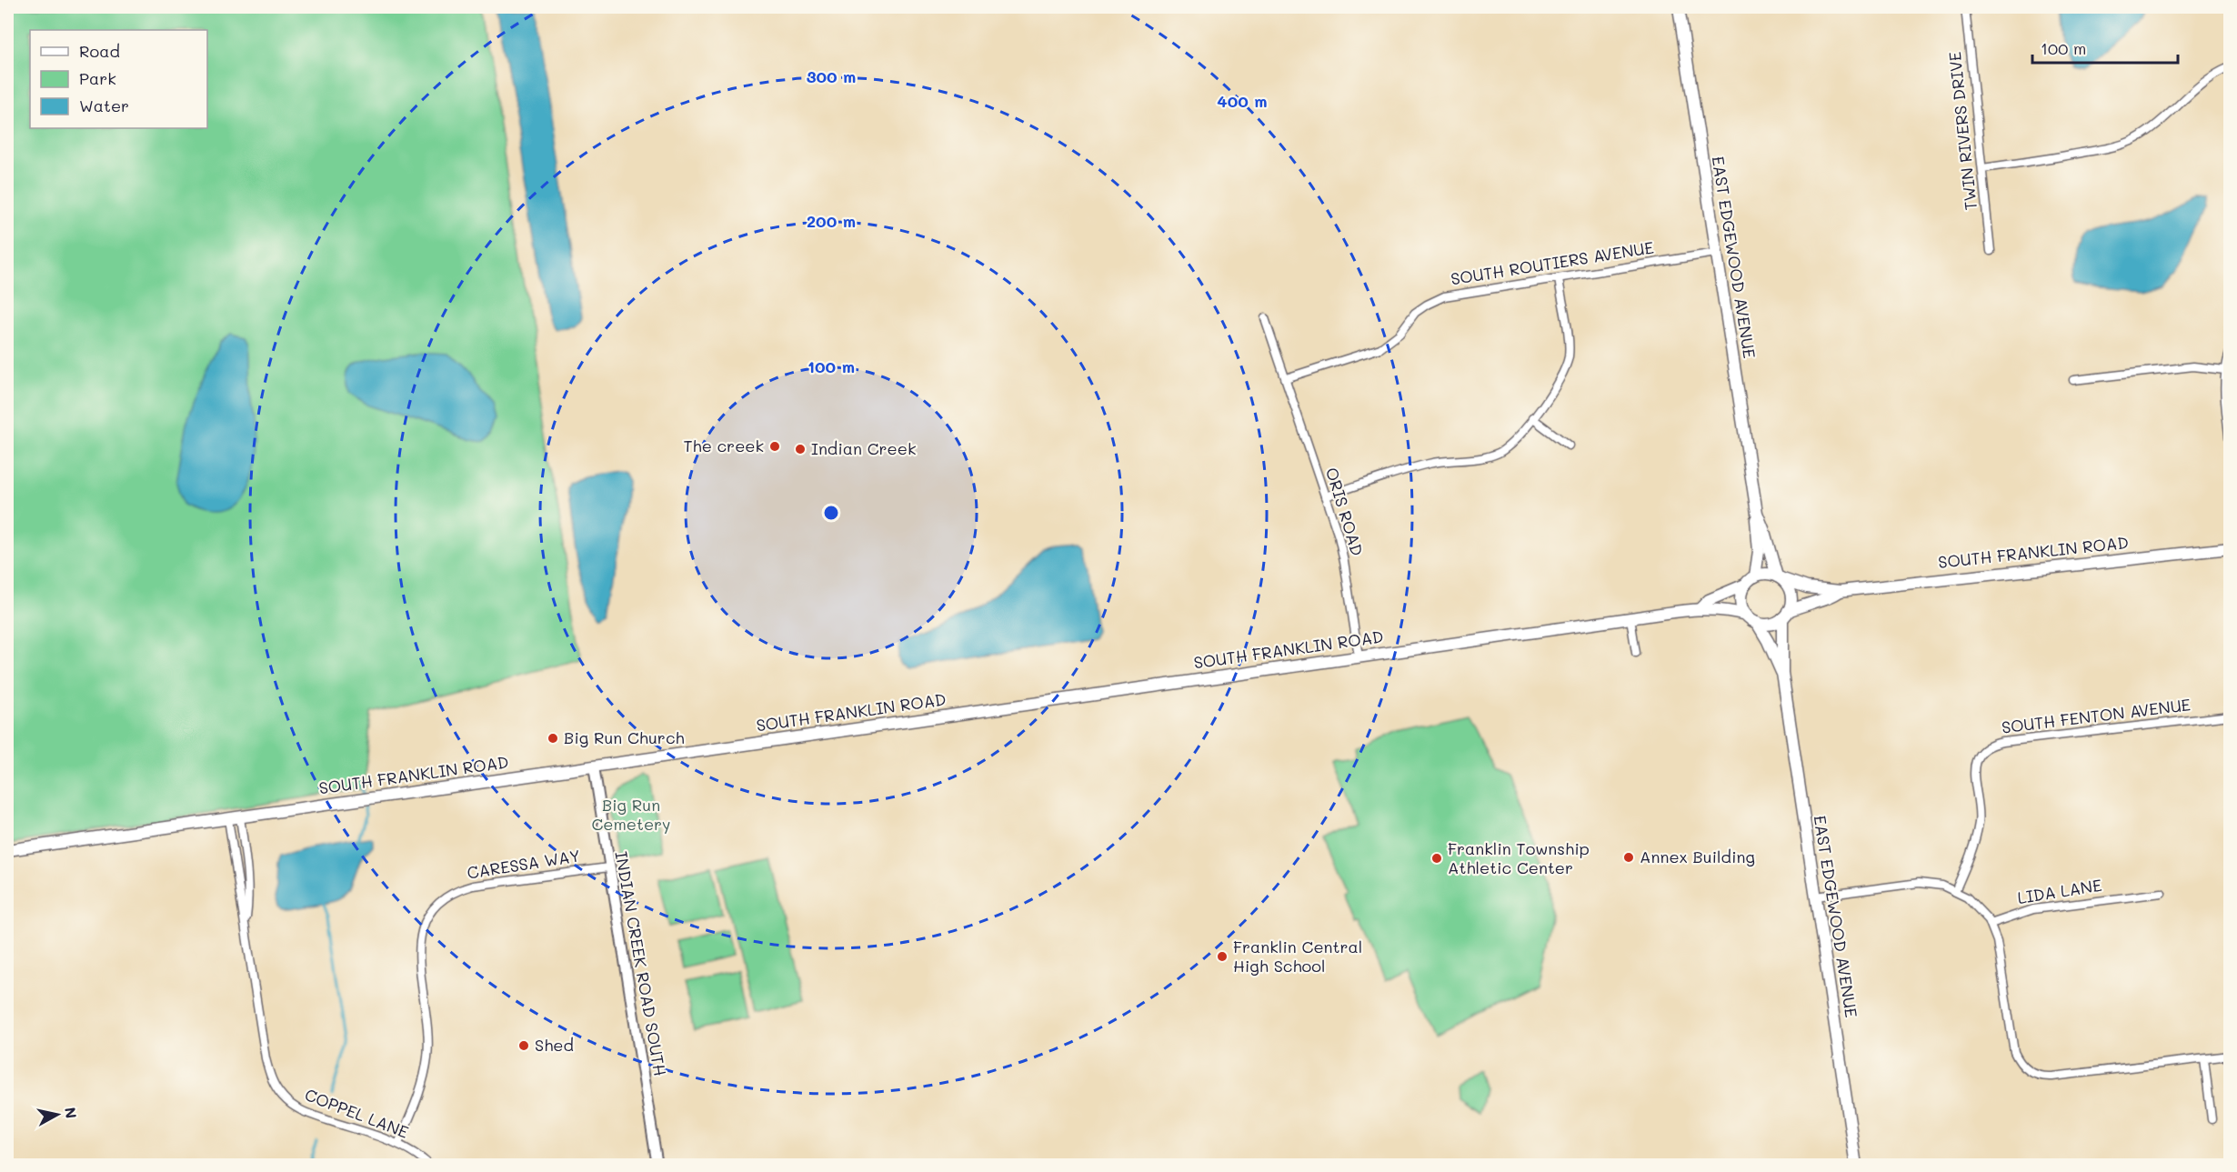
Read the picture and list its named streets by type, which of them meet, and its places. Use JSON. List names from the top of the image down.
{
  "streets": {
    "main road": ["EAST EDGEWOOD AVENUE", "SOUTH FRANKLIN ROAD"],
    "street": [
      "TWIN RIVERS DRIVE",
      "SOUTH ROUTIERS AVENUE",
      "ORIS ROAD",
      "SOUTH FENTON AVENUE",
      "CARESSA WAY",
      "LIDA LANE",
      "INDIAN CREEK ROAD SOUTH",
      "COPPEL LANE"
    ]
  },
  "crossings": [
    ["EAST EDGEWOOD AVENUE", "SOUTH ROUTIERS AVENUE"],
    ["SOUTH ROUTIERS AVENUE", "ORIS ROAD"],
    ["ORIS ROAD", "SOUTH FRANKLIN ROAD"],
    ["SOUTH FRANKLIN ROAD", "INDIAN CREEK ROAD SOUTH"],
    ["SOUTH FRANKLIN ROAD", "COPPEL LANE"],
    ["CARESSA WAY", "INDIAN CREEK ROAD SOUTH"],
    ["CARESSA WAY", "COPPEL LANE"]
  ],
  "parks": ["Big Run Cemetery"],
  "places": [
    "The creek",
    "Indian Creek",
    "Big Run Church",
    "Annex Building",
    "Franklin Township Athletic Center",
    "Franklin Central High School",
    "Shed"
  ],
  "legend": ["Road", "Park", "Water"],
  "scale_bar": "100 m",
  "north": "right",
  "rings": [
    "300 m",
    "400 m",
    "200 m",
    "100 m"
  ]
}
